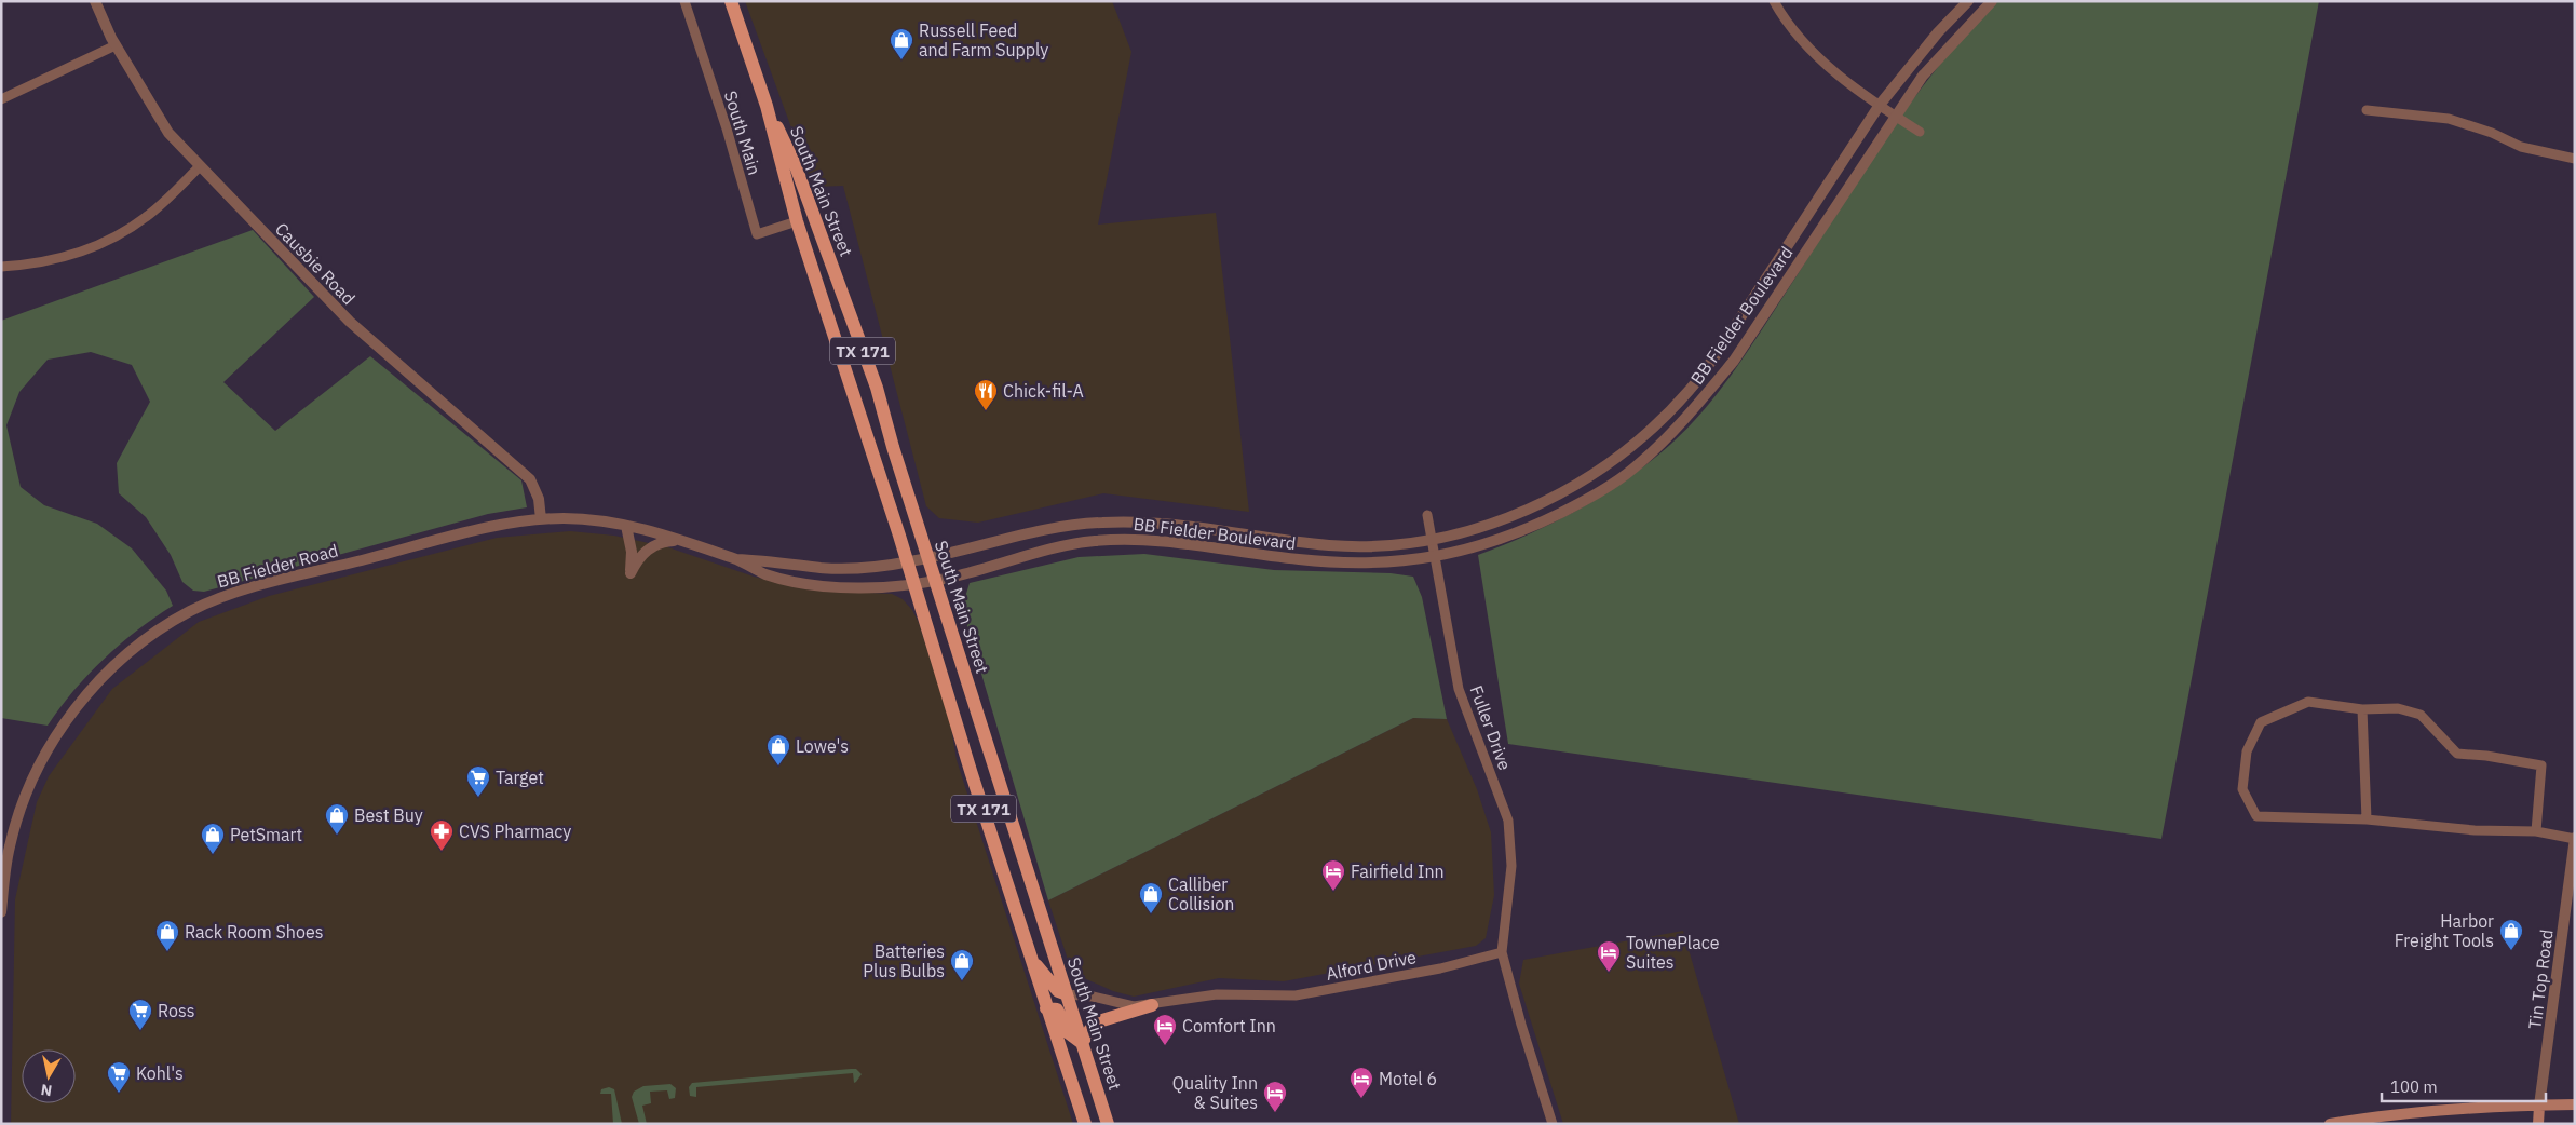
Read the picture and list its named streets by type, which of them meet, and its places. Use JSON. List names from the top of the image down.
{
  "streets": {
    "main road": ["South Main Street", "TX 171", "Tin Top Road"],
    "street": [
      "South Main",
      "Causbie Road",
      "BB Fielder Boulevard",
      "BB Fielder Road",
      "Fuller Drive",
      "Alford Drive"
    ]
  },
  "crossings": [
    ["South Main", "South Main Street"],
    ["South Main Street", "BB Fielder Boulevard"],
    ["South Main Street", "Alford Drive"],
    ["Causbie Road", "BB Fielder Road"],
    ["BB Fielder Boulevard", "BB Fielder Road"],
    ["BB Fielder Boulevard", "Fuller Drive"],
    ["Fuller Drive", "Alford Drive"]
  ],
  "places": {
    "shop": [
      "Russell Feed and Farm Supply",
      "Lowe's",
      "Best Buy",
      "PetSmart",
      "Calliber Collision",
      "Harbor Freight Tools",
      "Rack Room Shoes",
      "Batteries Plus Bulbs"
    ],
    "restaurant": ["Chick-fil-A"],
    "supermarket": ["Target", "Ross", "Kohl's"],
    "pharmacy": ["CVS Pharmacy"],
    "hotel": [
      "Fairfield Inn",
      "TownePlace Suites",
      "Comfort Inn",
      "Motel 6",
      "Quality Inn & Suites"
    ]
  },
  "scale_bar": "100 m",
  "north": "bottom"
}
